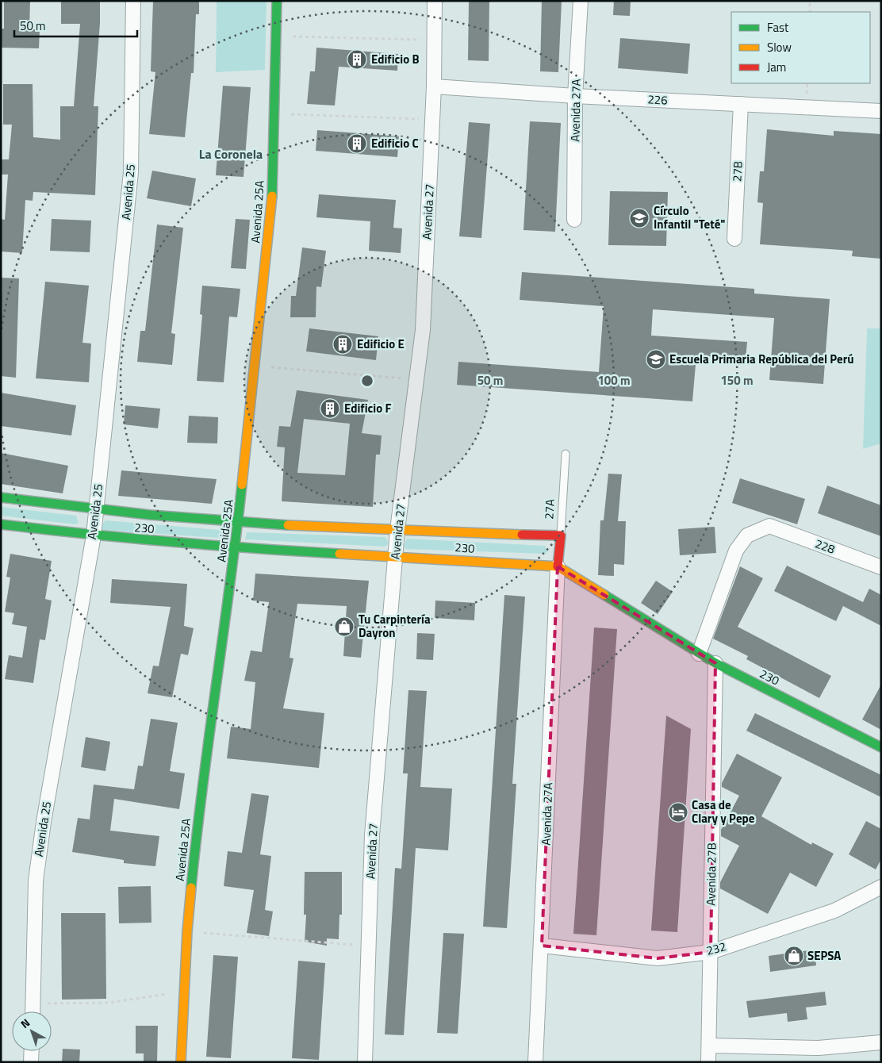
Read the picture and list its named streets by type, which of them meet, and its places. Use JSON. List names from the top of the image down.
{
  "streets": {
    "street": [
      "226",
      "Avenida 27A",
      "27B",
      "Avenida 25",
      "Avenida 25A",
      "Avenida 27",
      "27A",
      "230",
      "228",
      "Avenida 27B",
      "232"
    ]
  },
  "crossings": [
    ["226", "Avenida 27A"],
    ["226", "27B"],
    ["226", "Avenida 27"],
    ["Avenida 27A", "27A"],
    ["Avenida 27A", "230"],
    ["Avenida 27A", "232"],
    ["Avenida 25", "230"],
    ["Avenida 25A", "230"],
    ["Avenida 27", "230"],
    ["27A", "230"],
    ["230", "228"],
    ["230", "Avenida 27B"],
    ["Avenida 27B", "232"]
  ],
  "districts": ["La Coronela"],
  "places": {
    "building": [
      "Edificio B",
      "Edificio C",
      "Edificio E",
      "Edificio F"
    ],
    "school or university": ["Círculo Infantil \"Teté\"", "Escuela Primaria República del Perú"],
    "shop": ["Tu Carpintería Dayron", "SEPSA"],
    "hotel": ["Casa de Clary y Pepe"]
  },
  "legend": ["Fast", "Slow", "Jam"],
  "scale_bar": "50 m",
  "north": "top left",
  "rings": ["50 m", "100 m", "150 m"]
}
